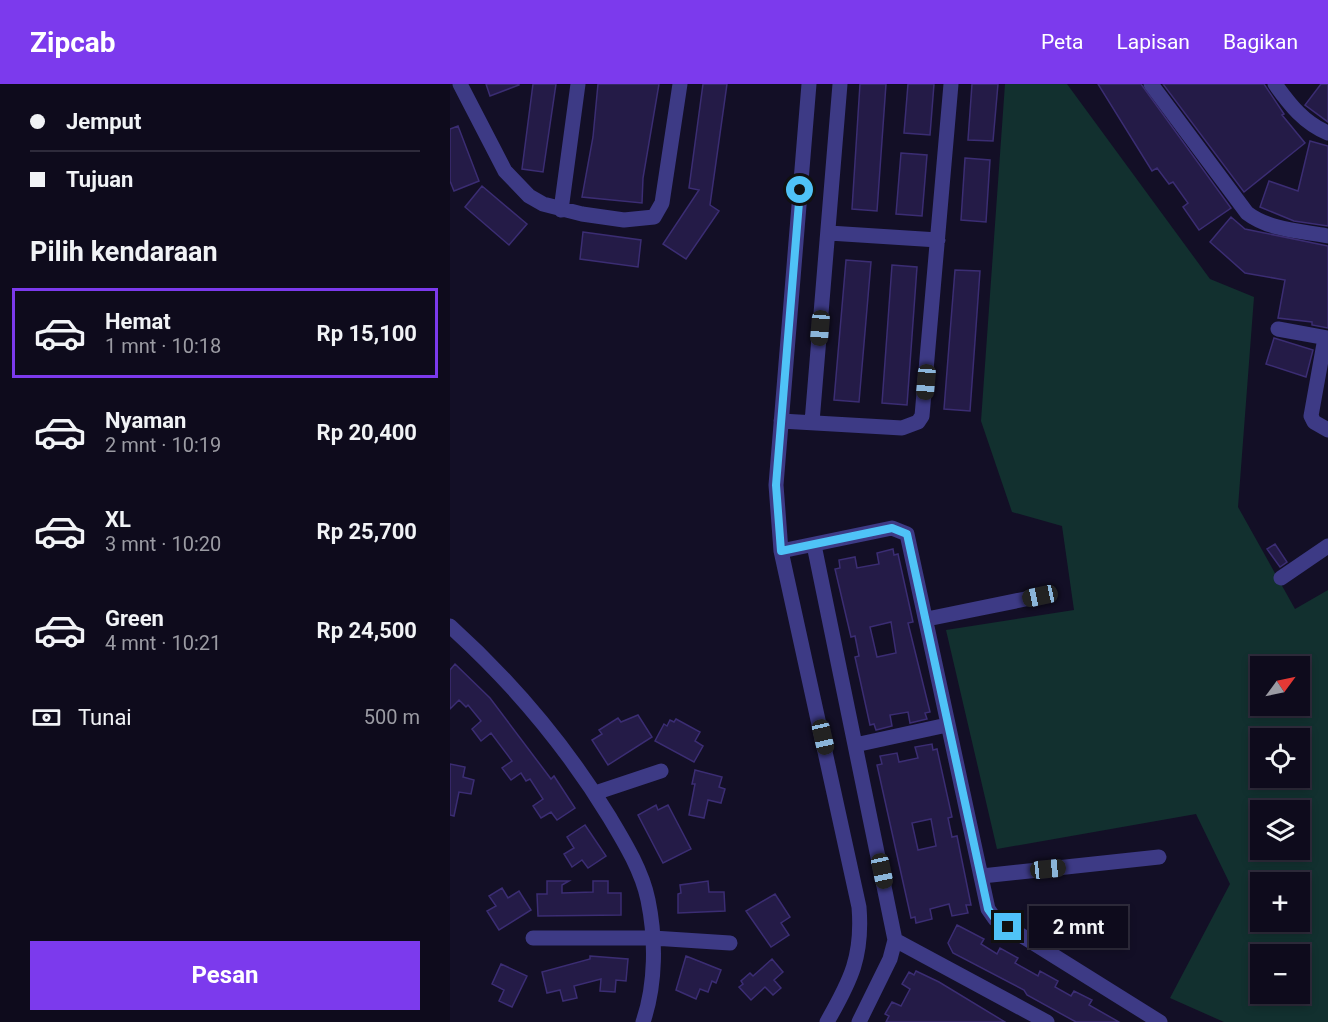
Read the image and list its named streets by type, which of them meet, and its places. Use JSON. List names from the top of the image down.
{
  "north": "top right",
  "page": {
    "header": "Zipcab",
    "nav": ["Peta", "Lapisan", "Bagikan"],
    "banner": ["Jemput", "Tujuan"],
    "heading": "Pilih kendaraan",
    "list": [
      {
        "name": "Hemat",
        "note": "1 mnt · 10:18",
        "value": "Rp 15,100"
      },
      {
        "name": "Nyaman",
        "note": "2 mnt · 10:19",
        "value": "Rp 20,400"
      },
      {
        "name": "XL",
        "note": "3 mnt · 10:20",
        "value": "Rp 25,700"
      },
      {
        "name": "Green",
        "note": "4 mnt · 10:21",
        "value": "Rp 24,500"
      }
    ],
    "map_buttons": ["+", "−"],
    "pay": ["Tunai", "500 m"],
    "bubble": "2 mnt",
    "buttons": "Pesan"
  }
}
